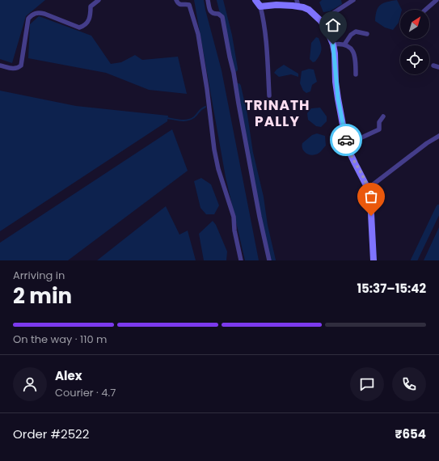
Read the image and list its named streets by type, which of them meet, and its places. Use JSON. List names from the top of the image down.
{
  "districts": ["TRINATH PALLY"],
  "north": "top right",
  "page": {
    "heading": ["2 min", "Arriving in", "15:37–15:42"],
    "panel": [
      "Alex",
      "Courier · 4.7",
      "Order #2522",
      "₹654"
    ],
    "bar": "On the way · 110 m"
  }
}
